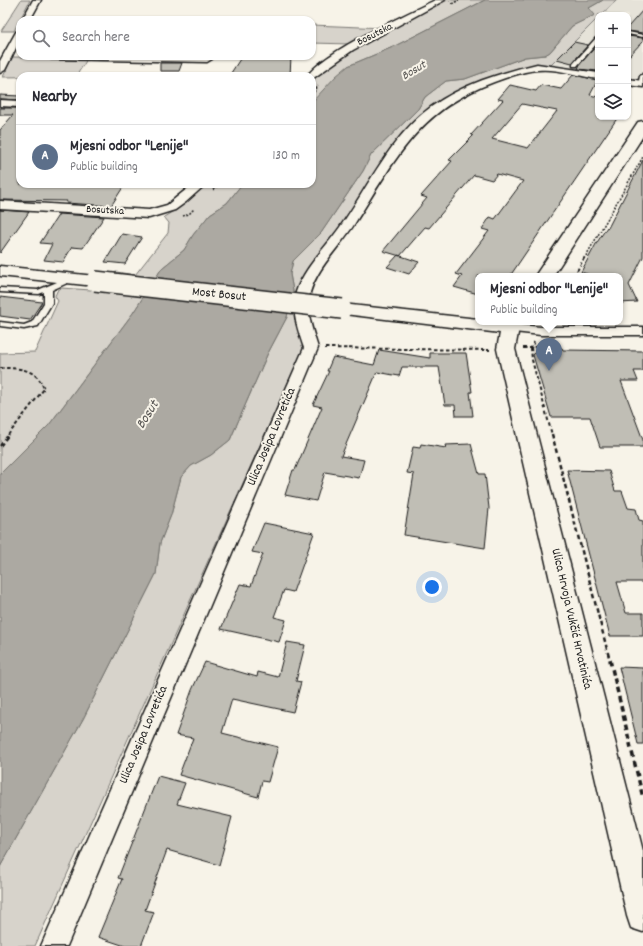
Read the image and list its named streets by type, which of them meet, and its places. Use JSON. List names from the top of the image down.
{
  "streets": {
    "main road": ["Most Bosut", "Ulica Hrvoja Vukčić Hrvatinića"],
    "street": ["Bosutska", "Ulica Josipa Lovretića"]
  },
  "crossings": [
    ["Most Bosut", "Ulica Hrvoja Vukčić Hrvatinića"]
  ],
  "water": ["Bosut"],
  "page": {
    "map_buttons": ["+", "−"],
    "search": "Search here",
    "heading": "Nearby",
    "list": [
      {
        "mark": "A",
        "name": "Mjesni odbor \"Lenije\"",
        "note": "Public building",
        "value": "130 m"
      }
    ],
    "popup": ["Mjesni odbor \"Lenije\"", "Public building"],
    "pins": "A"
  }
}
